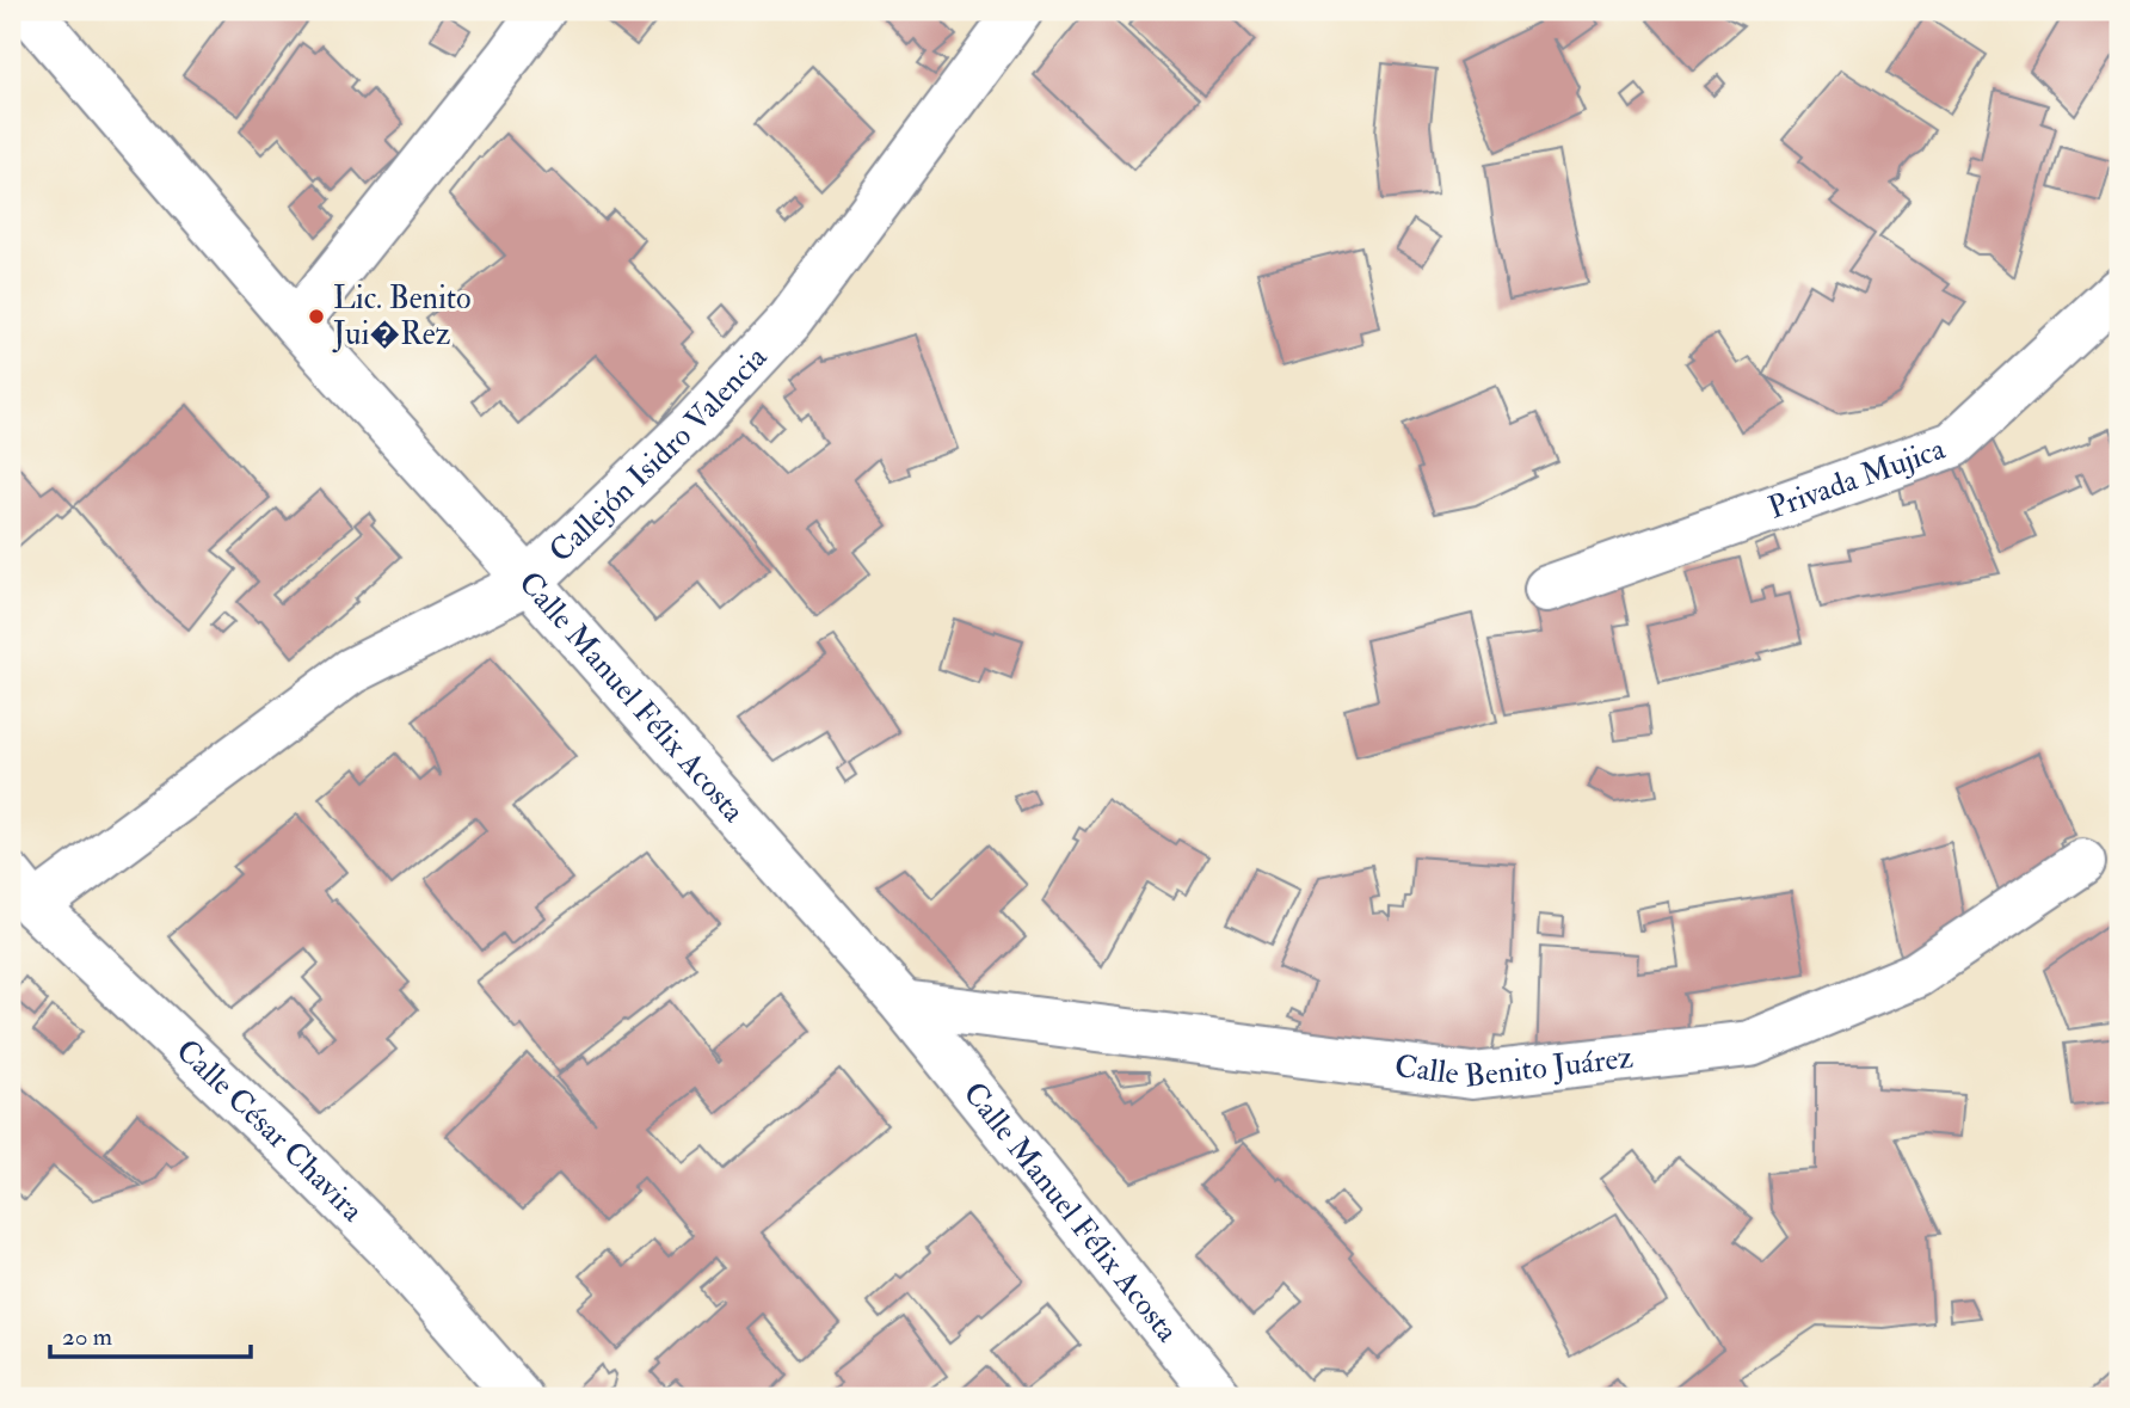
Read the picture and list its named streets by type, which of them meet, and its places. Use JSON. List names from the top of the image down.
{
  "streets": {
    "street": [
      "Callejón Isidro Valencia",
      "Privada Mujica",
      "Calle Manuel Félix Acosta",
      "Calle Benito Juárez",
      "Calle César Chavira"
    ]
  },
  "crossings": [
    ["Callejón Isidro Valencia", "Calle Manuel Félix Acosta"],
    ["Callejón Isidro Valencia", "Calle César Chavira"],
    ["Calle Manuel Félix Acosta", "Calle Benito Juárez"]
  ],
  "places": ["Lic. Benito Jui�Rez"],
  "scale_bar": "20 m"
}
